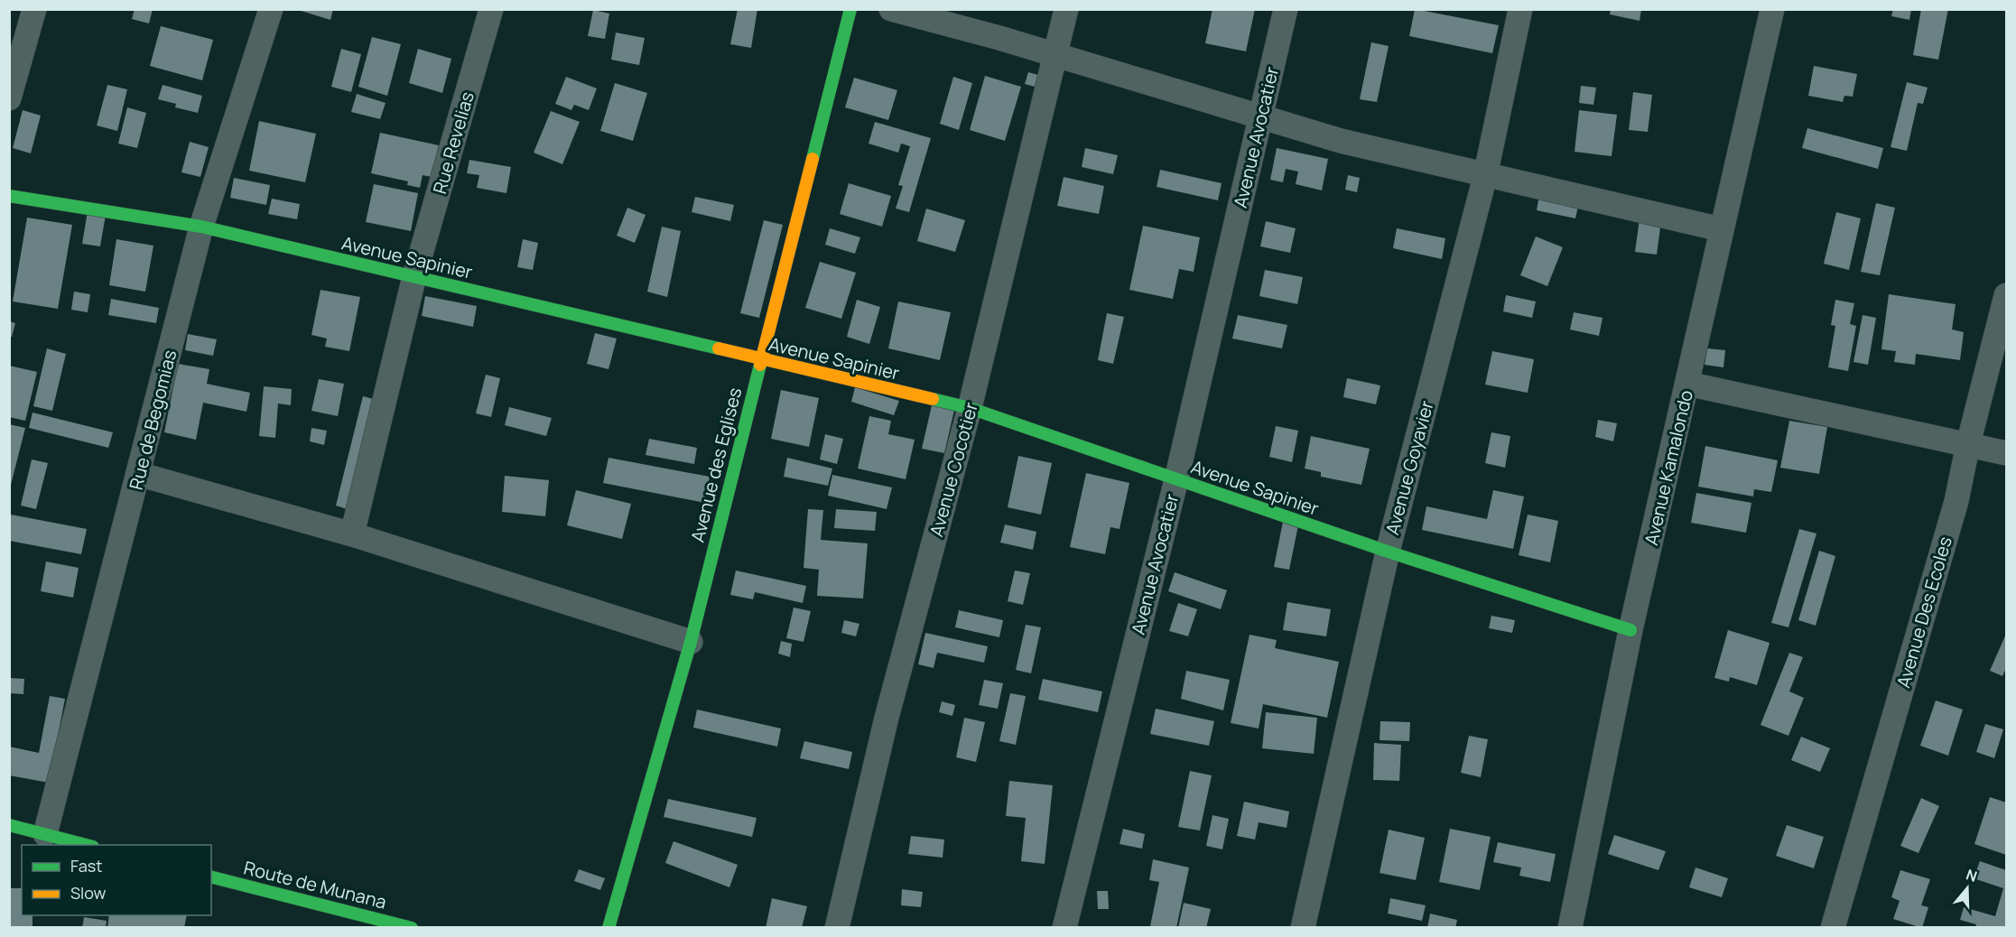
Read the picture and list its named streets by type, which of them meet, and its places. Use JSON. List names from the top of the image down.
{
  "streets": {
    "street": [
      "Avenue Avocatier",
      "Rue Revelias",
      "Avenue Sapinier",
      "Rue de Begomias",
      "Avenue des Eglises",
      "Avenue Goyavier",
      "Avenue Kamalondo",
      "Avenue Cocotier",
      "Avenue Des Ecoles",
      "Route de Munana"
    ]
  },
  "crossings": [
    ["Avenue Avocatier", "Avenue Sapinier"],
    ["Rue Revelias", "Avenue Sapinier"],
    ["Avenue Sapinier", "Rue de Begomias"],
    ["Avenue Sapinier", "Avenue des Eglises"],
    ["Avenue Sapinier", "Avenue Goyavier"],
    ["Avenue Sapinier", "Avenue Kamalondo"],
    ["Avenue Sapinier", "Avenue Cocotier"]
  ],
  "legend": ["Fast", "Slow"],
  "north": "top"
}
